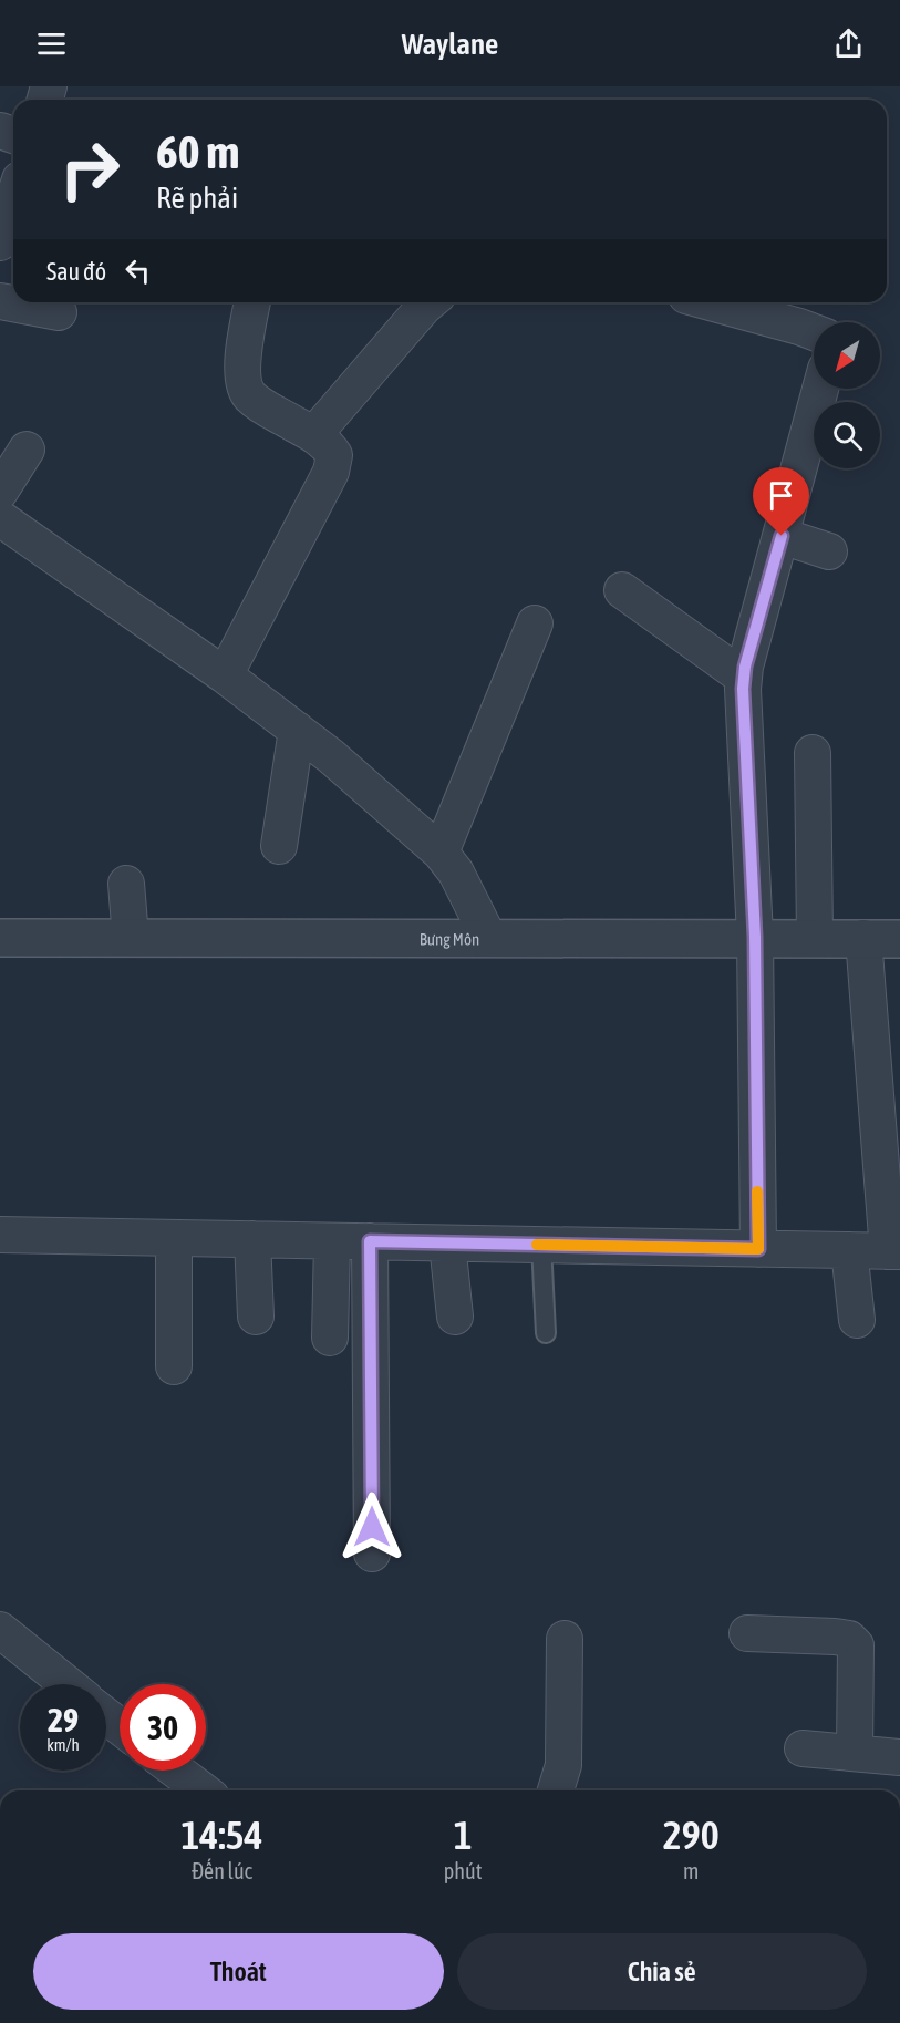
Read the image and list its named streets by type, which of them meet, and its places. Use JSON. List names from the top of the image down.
{
  "streets": {
    "street": ["Bưng Môn"]
  },
  "north": "bottom left",
  "page": {
    "header": "Waylane",
    "turn": ["60 m", "Rẽ phải"],
    "then": "Sau đó",
    "speed": "29 km/h",
    "limit": "30",
    "eta": [
      "14:54",
      "Đến lúc",
      "1",
      "phút",
      "290",
      "m"
    ],
    "buttons": ["Thoát", "Chia sẻ"]
  }
}
